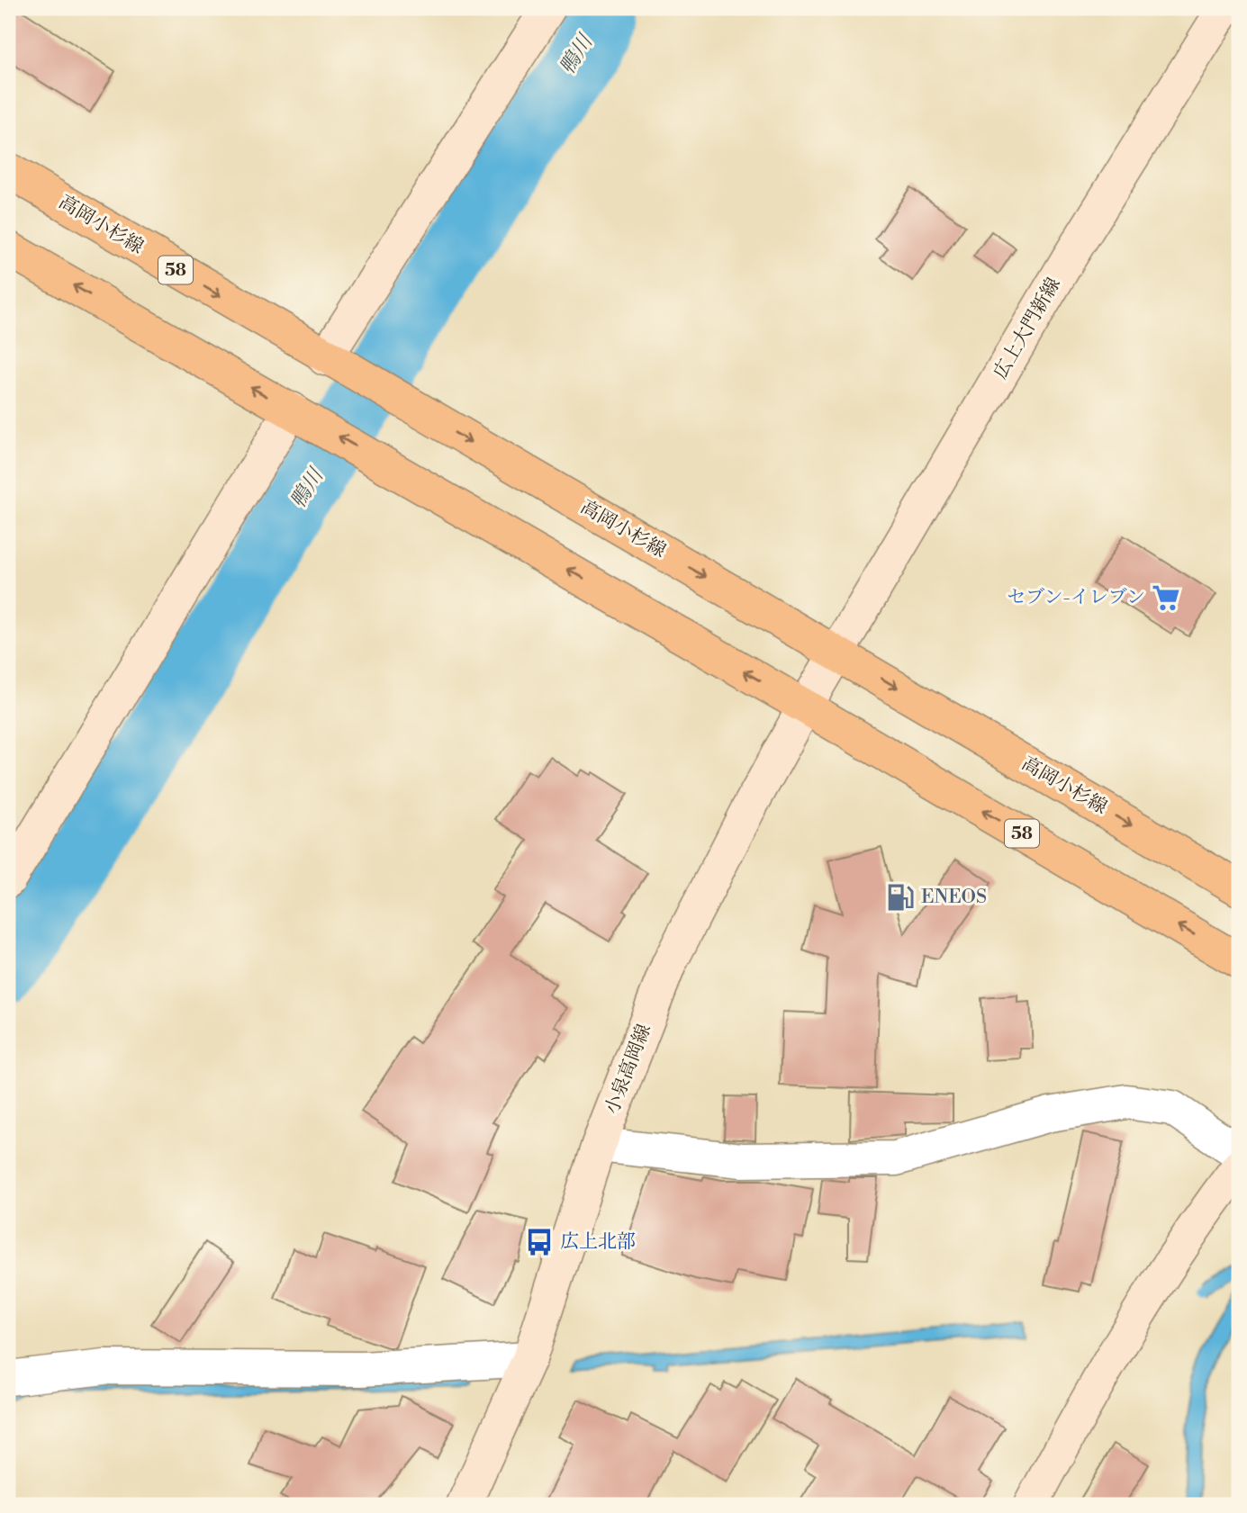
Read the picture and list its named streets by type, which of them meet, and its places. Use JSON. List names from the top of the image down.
{
  "streets": {
    "main road": [
      "高岡小杉線",
      "58",
      "広上大門新線",
      "小泉高岡線"
    ]
  },
  "crossings": [
    ["高岡小杉線", "広上大門新線"],
    ["高岡小杉線", "小泉高岡線"],
    ["58", "小泉高岡線"],
    ["広上大門新線", "小泉高岡線"]
  ],
  "water": ["鴨川"],
  "places": {
    "supermarket": ["セブン-イレブン"],
    "fuel station": ["ENEOS"],
    "bus stop": ["広上北部"]
  }
}
